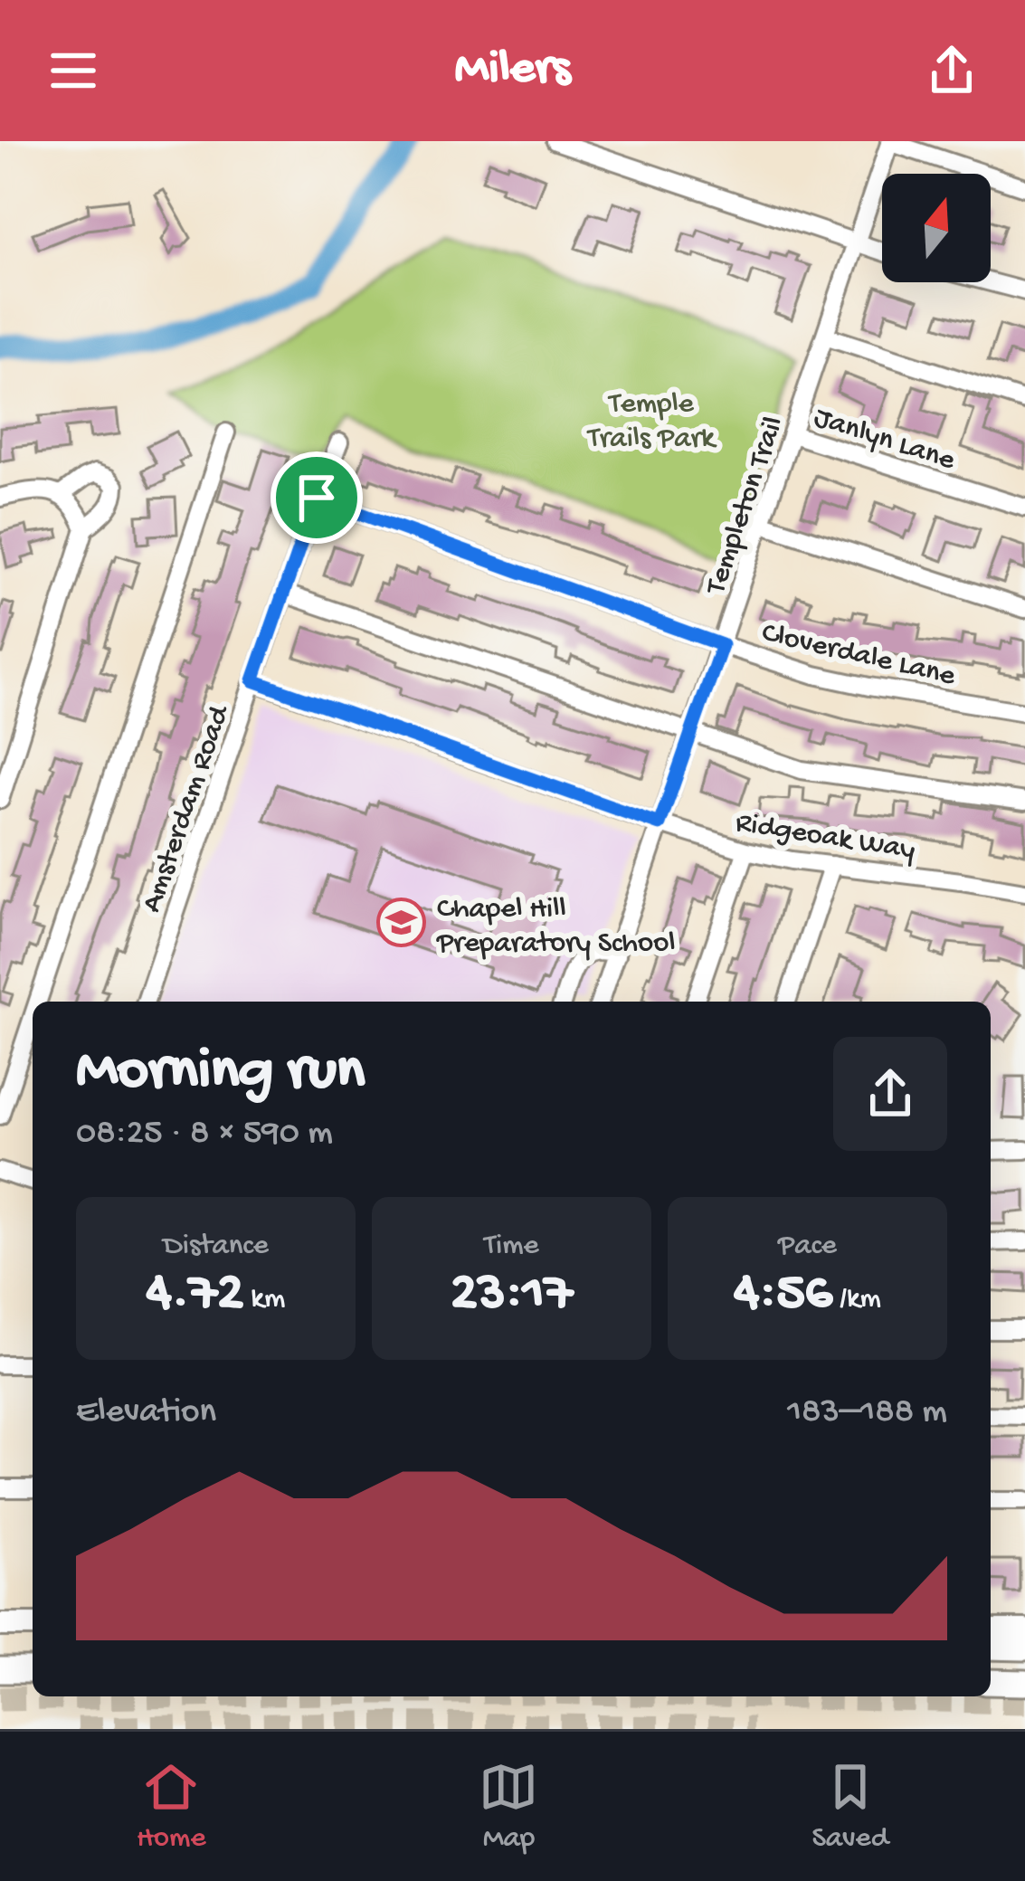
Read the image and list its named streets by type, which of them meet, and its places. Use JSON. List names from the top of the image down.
{
  "streets": {
    "street": [
      "Janlyn Lane",
      "Templeton Trail",
      "Cloverdale Lane",
      "Amsterdam Road",
      "Ridgeoak Way"
    ]
  },
  "crossings": [
    ["Janlyn Lane", "Templeton Trail"],
    ["Templeton Trail", "Cloverdale Lane"],
    ["Templeton Trail", "Ridgeoak Way"],
    ["Cloverdale Lane", "Amsterdam Road"],
    ["Amsterdam Road", "Ridgeoak Way"]
  ],
  "parks": ["Temple Trails Park"],
  "places": {
    "school or university": ["Chapel Hill Preparatory School"]
  },
  "north": "top",
  "page": {
    "header": "Milers",
    "heading": ["Morning run", "08:25 · 8 × 590 m"],
    "stats": [
      ["Distance", "4.72 km"],
      ["Time", "23:17"],
      ["Pace", "4:56 /km"]
    ],
    "chart": ["Elevation", "183–188 m"],
    "tabs": ["Home", "Map", "Saved"]
  }
}
